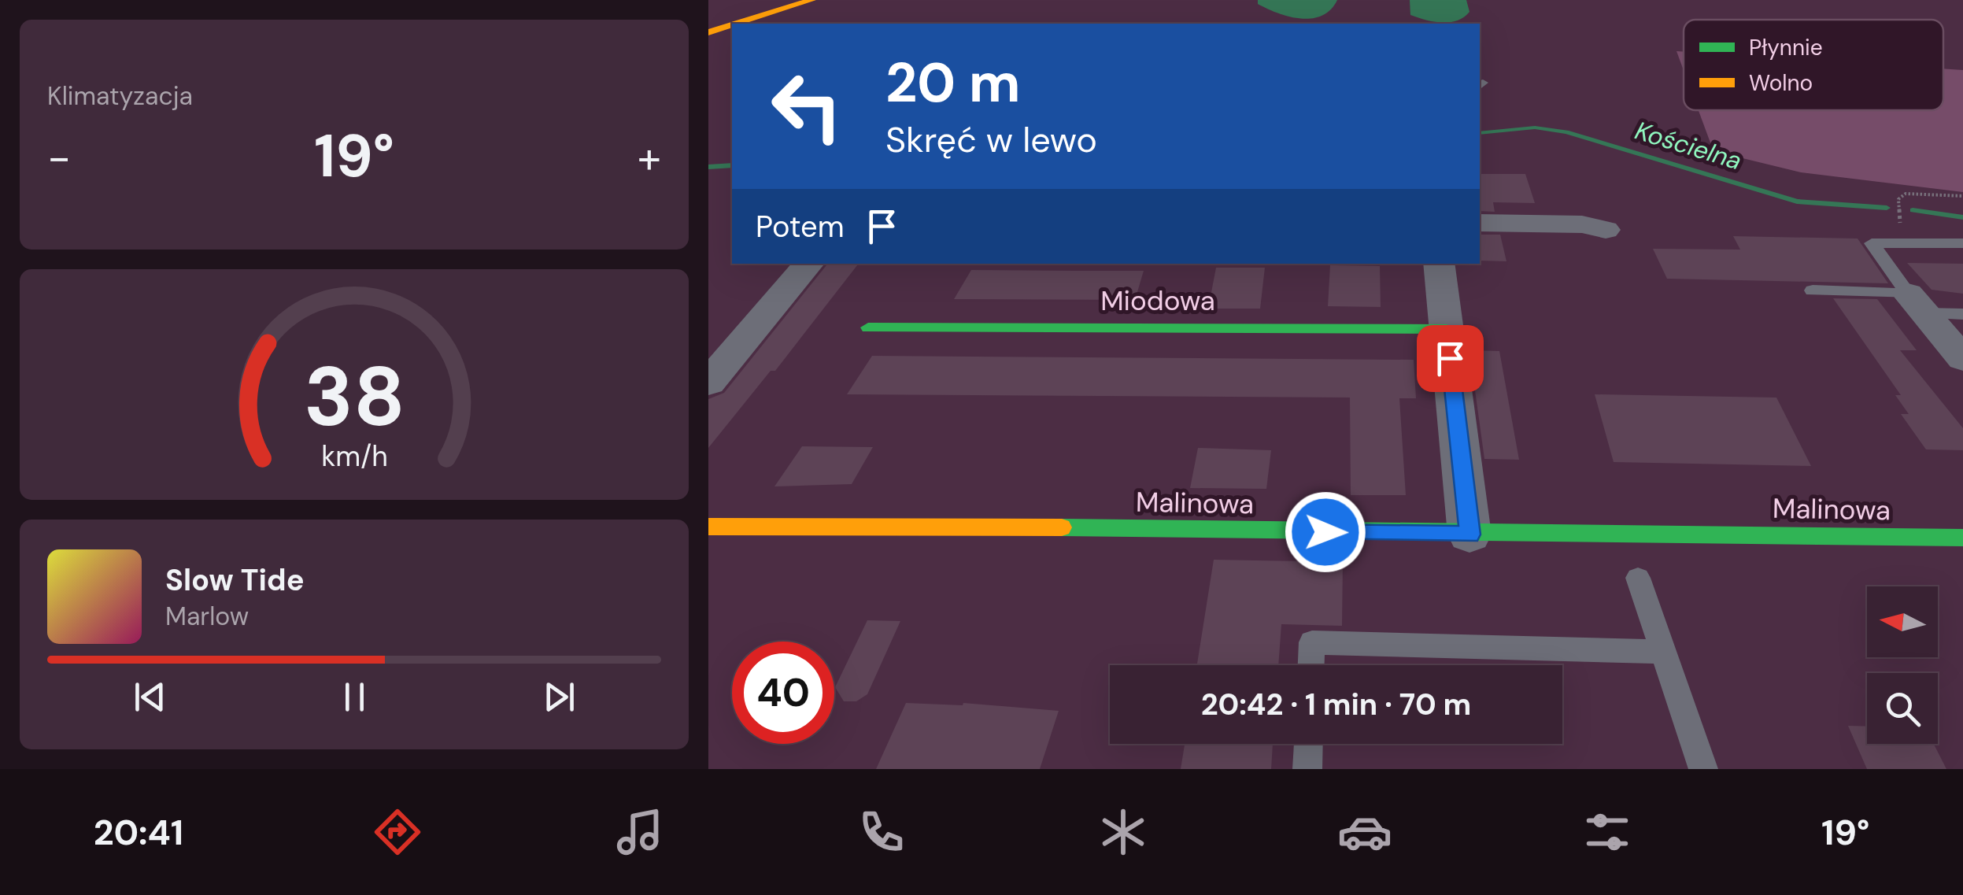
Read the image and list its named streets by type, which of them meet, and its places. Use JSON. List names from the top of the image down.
{
  "streets": {
    "street": ["Miodowa", "Malinowa"]
  },
  "water": ["Kościelna"],
  "legend": ["Płynnie", "Wolno"],
  "north": "left",
  "page": {
    "tile": "Klimatyzacja",
    "turn": ["20 m", "Skręć w lewo"],
    "heat": ["−", "19°", "+"],
    "then": "Potem",
    "song": ["Slow Tide", "Marlow"],
    "limit": "40",
    "trip": "20:42 · 1 min · 70 m",
    "tabs": ["20:41", "19°"],
    "gauge": ["38", "km/h"]
  }
}
